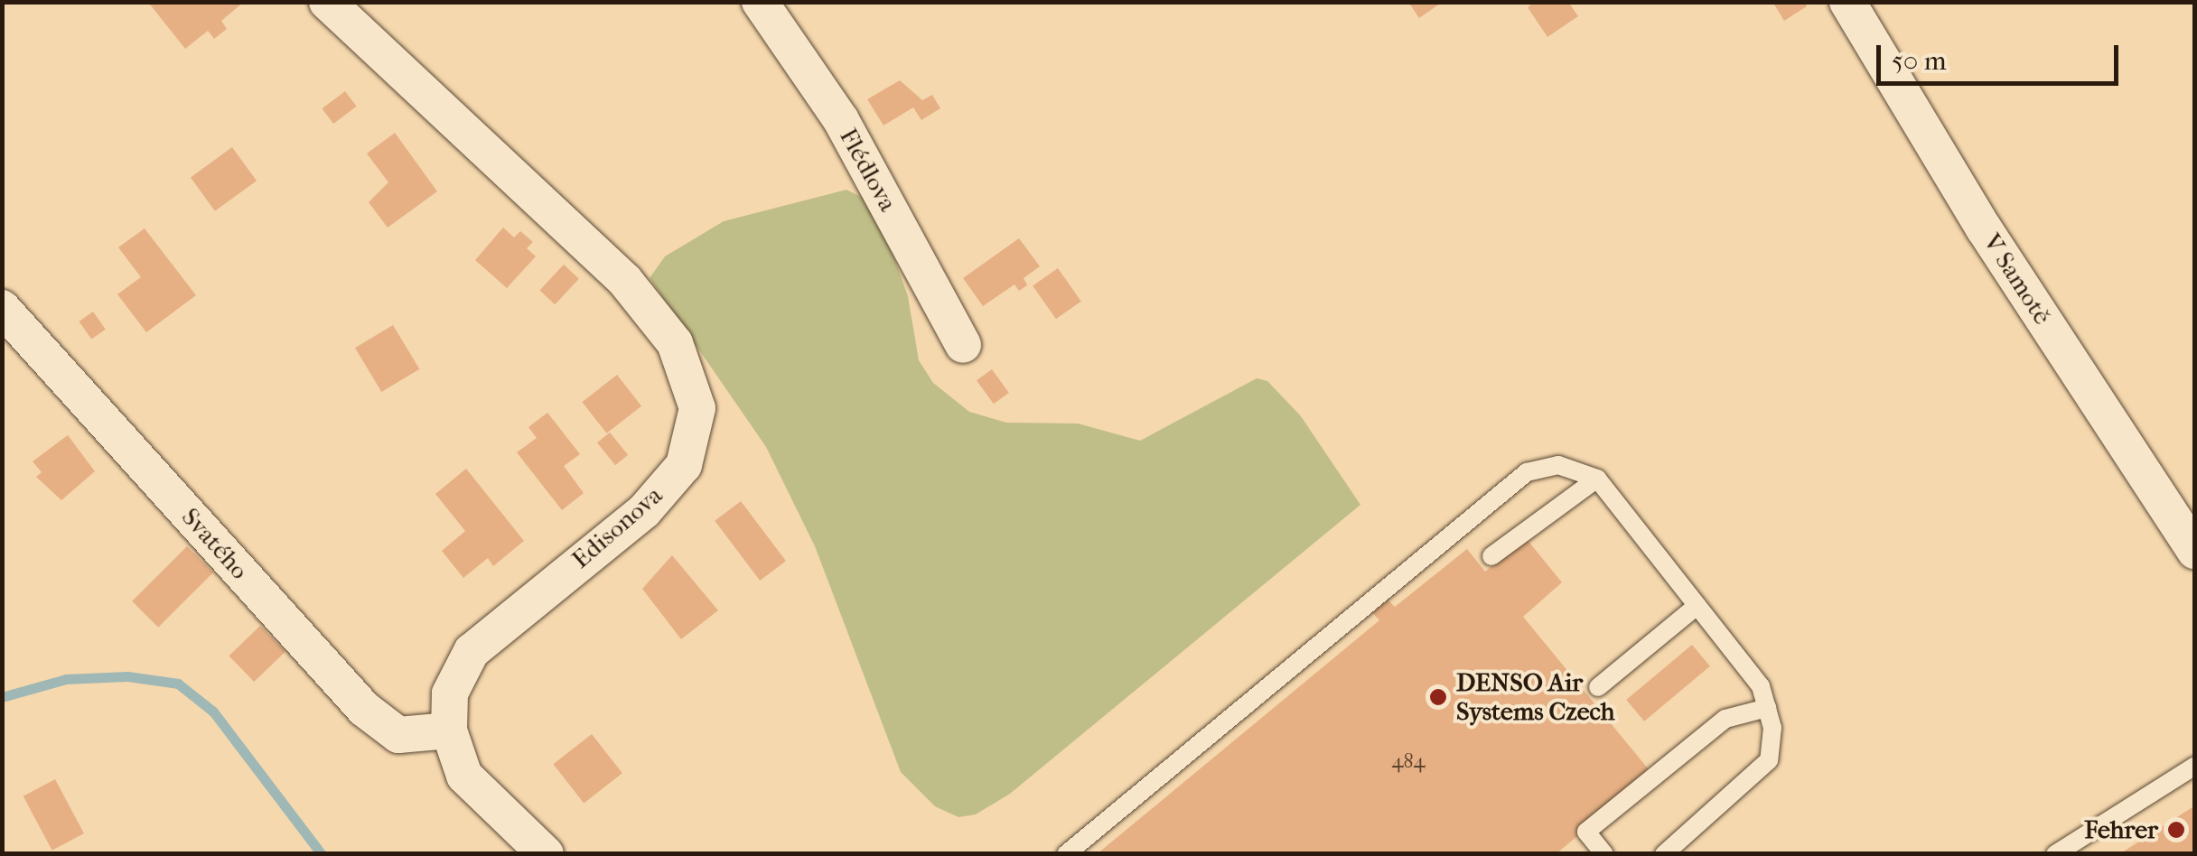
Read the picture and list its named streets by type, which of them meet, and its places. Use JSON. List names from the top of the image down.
{
  "streets": {
    "street": [
      "Flédlova",
      "V Samotě",
      "Edisonova",
      "Svatého"
    ]
  },
  "crossings": [
    ["Edisonova", "Svatého"]
  ],
  "places": ["DENSO Air Systems Czech", "Fehrer"],
  "house_numbers": ["484"],
  "scale_bar": "50 m"
}
